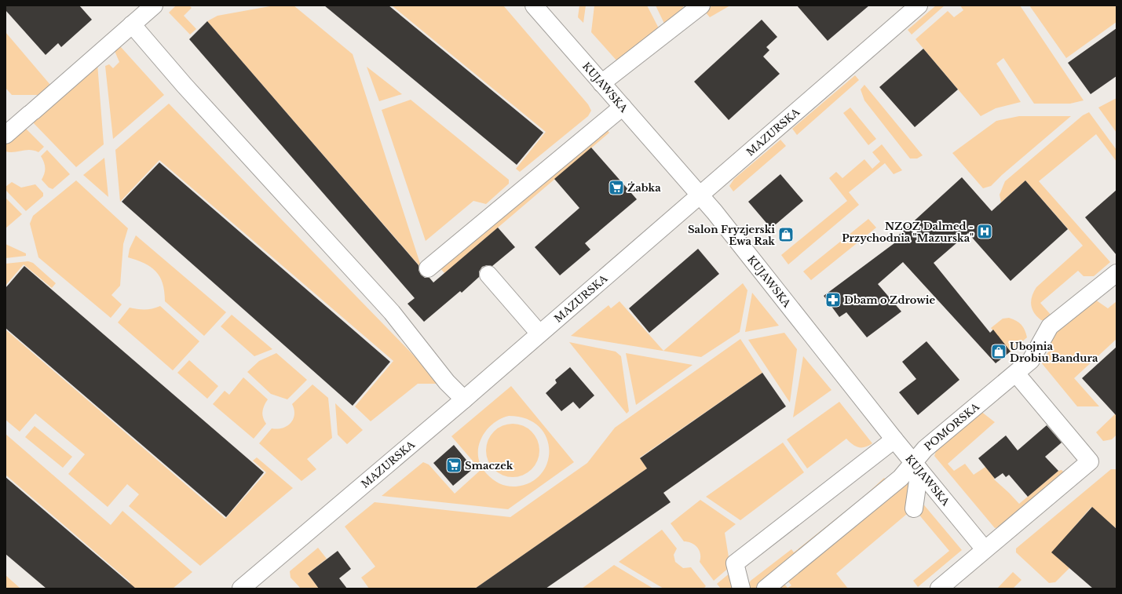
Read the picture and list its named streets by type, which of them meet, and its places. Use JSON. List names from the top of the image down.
{
  "streets": {
    "street": ["KUJAWSKA", "MAZURSKA", "POMORSKA"]
  },
  "crossings": [
    ["KUJAWSKA", "MAZURSKA"],
    ["KUJAWSKA", "POMORSKA"]
  ],
  "places": {
    "supermarket": ["Żabka", "Smaczek"],
    "hospital": ["NZOZ Dalmed - Przychodnia \"Mazurska\""],
    "shop": ["Salon Fryzjerski Ewa Rak", "Ubojnia Drobiu Bandura"],
    "pharmacy": ["Dbam o Zdrowie"]
  }
}
